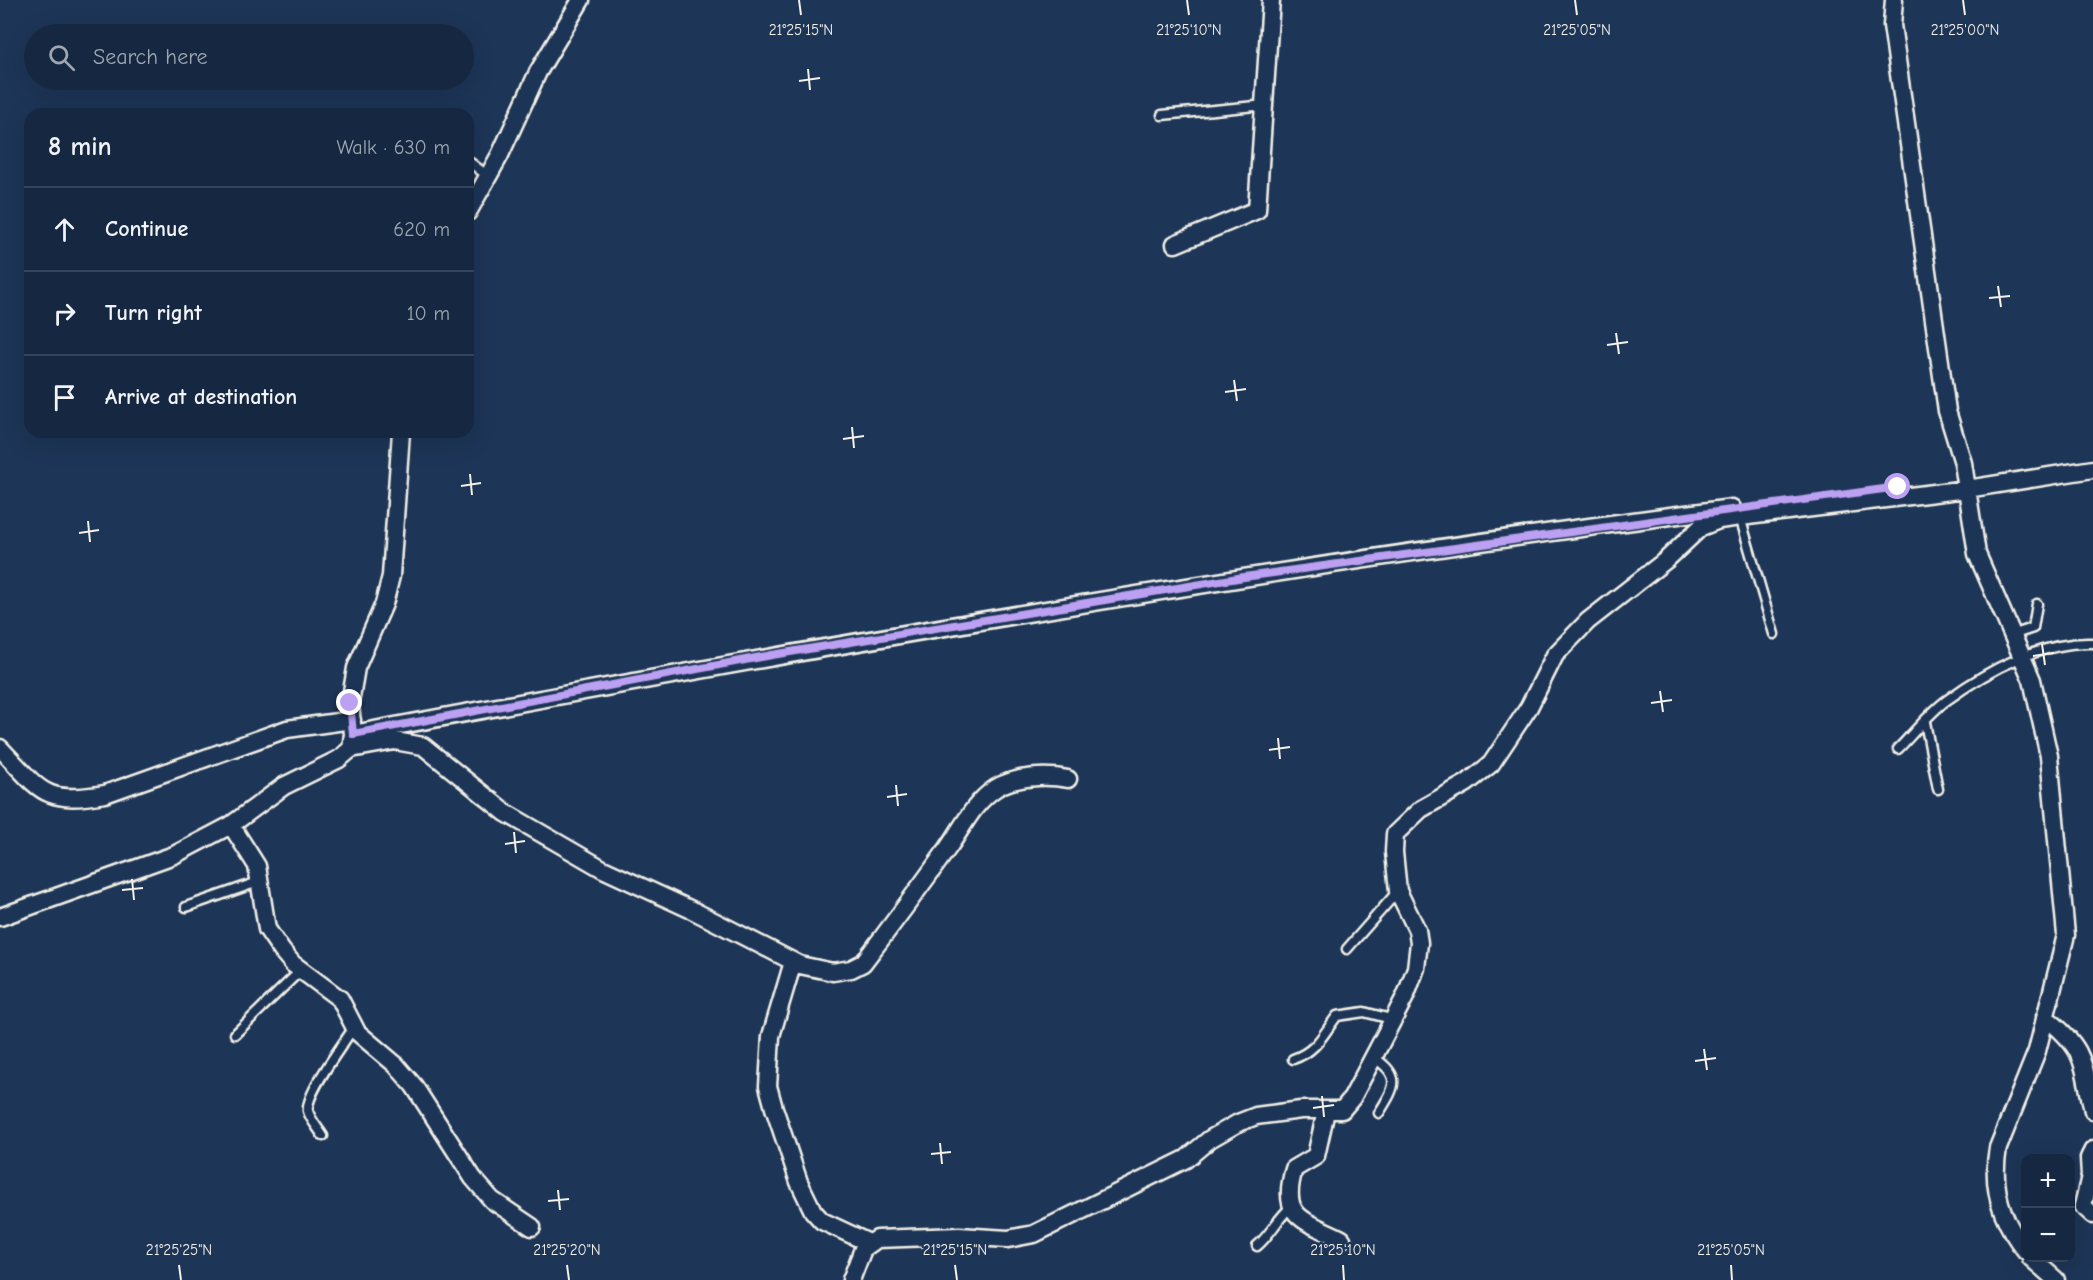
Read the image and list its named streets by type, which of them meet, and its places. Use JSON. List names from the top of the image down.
{
  "page": {
    "search": "Search here",
    "heading": ["8 min", "Walk · 630 m"],
    "list": [
      ["Continue", "620 m"],
      ["Turn right", "10 m"],
      "Arrive at destination"
    ],
    "map_buttons": ["+", "−"]
  },
  "coordinates": [
    "21°25'15\"N",
    "21°25'10\"N",
    "21°25'05\"N",
    "21°25'00\"N",
    "21°25'25\"N",
    "21°25'20\"N"
  ]
}
